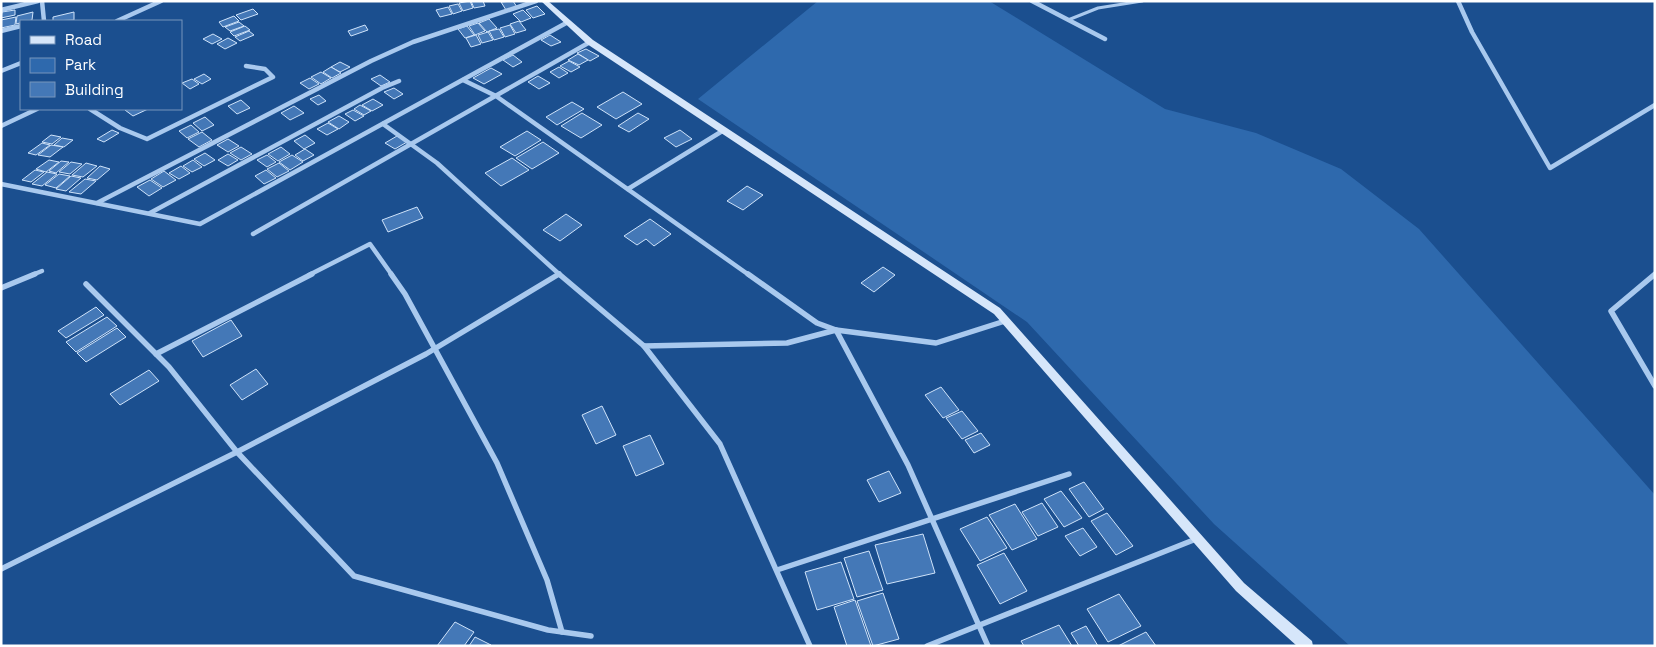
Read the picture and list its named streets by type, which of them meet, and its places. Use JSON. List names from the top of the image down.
{
  "legend": ["Road", "Park", "Building"]
}
